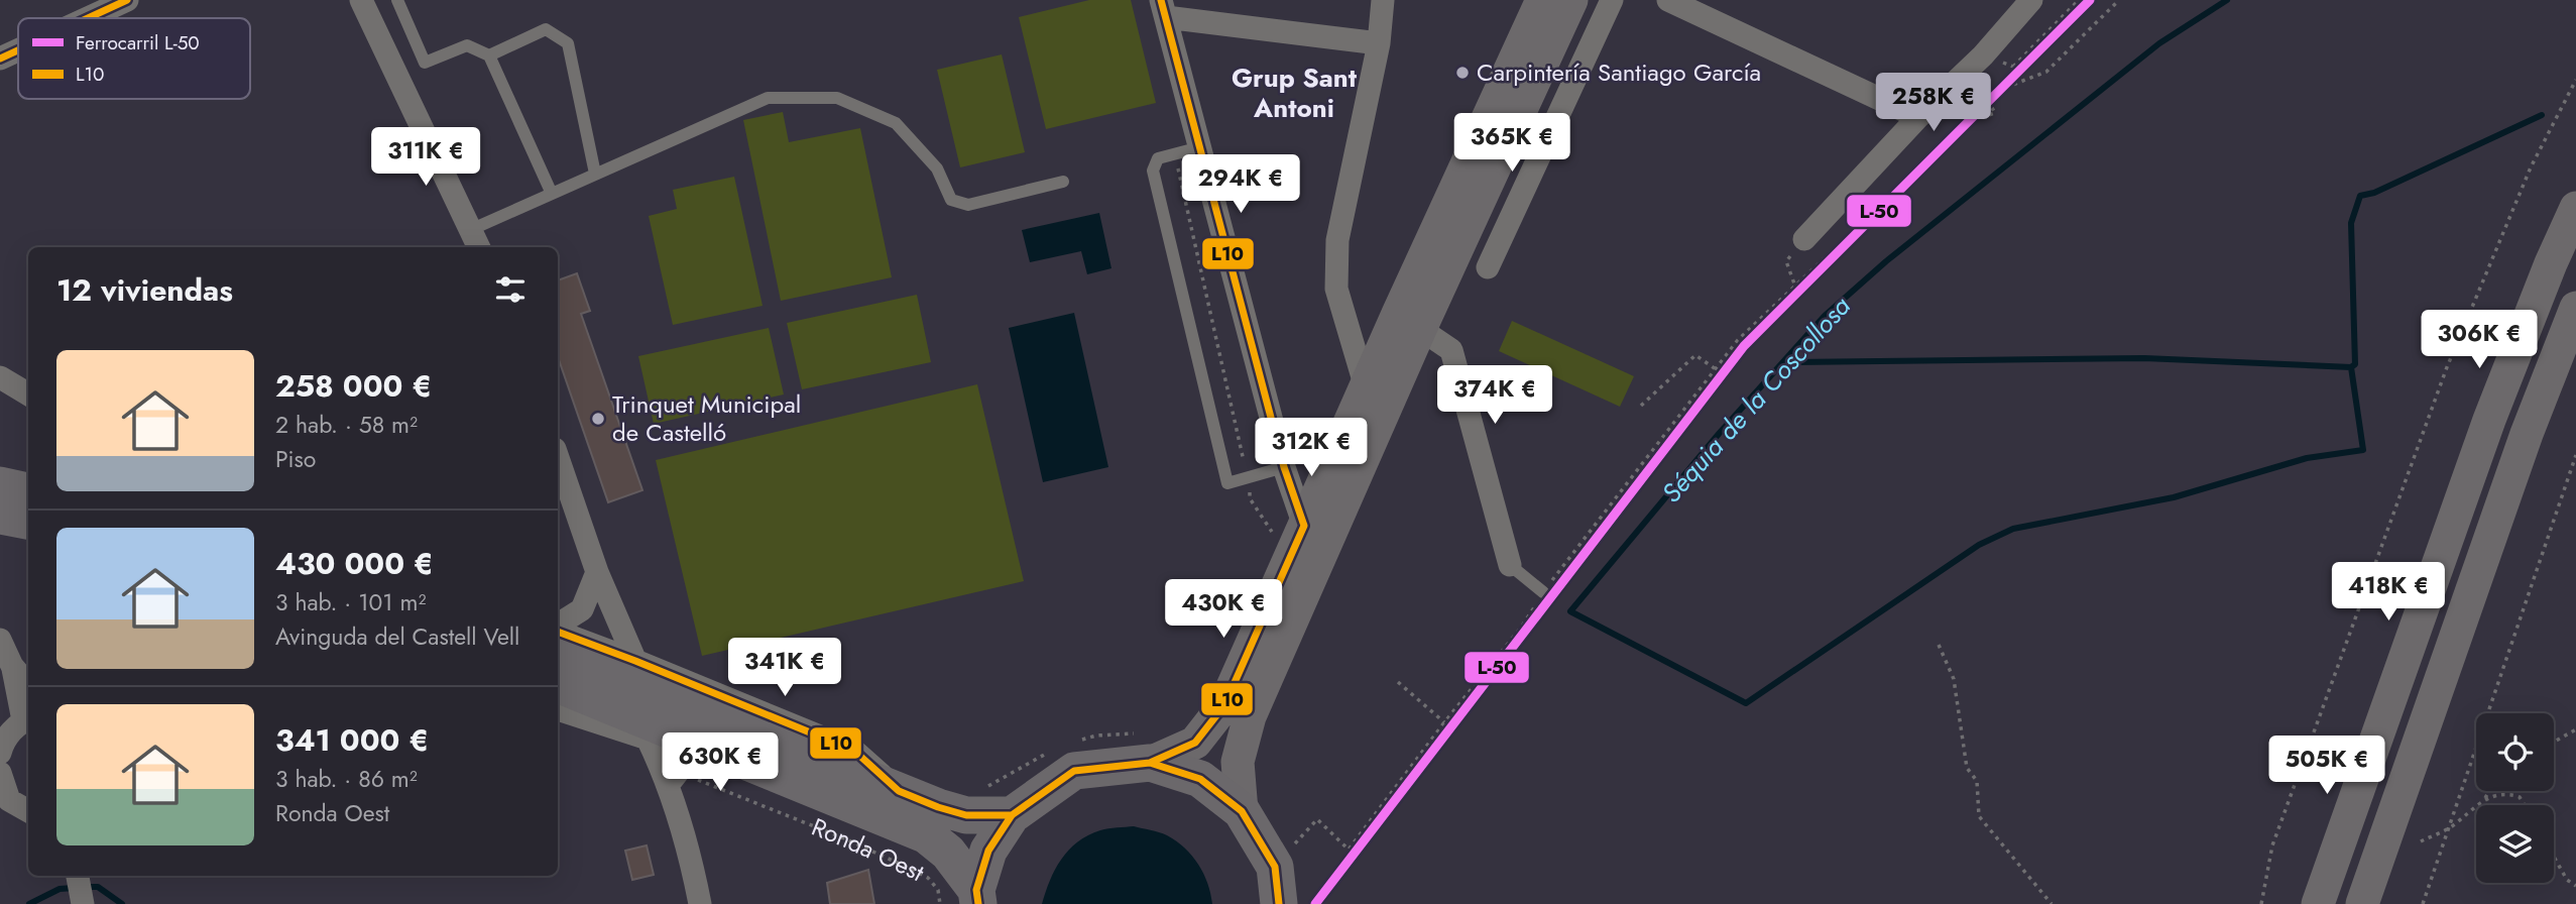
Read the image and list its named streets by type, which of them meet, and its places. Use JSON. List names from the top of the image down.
{
  "streets": {
    "main road": ["Ronda Oest"]
  },
  "districts": ["Grup Sant Antoni"],
  "water": ["Séquia de la Coscollosa"],
  "places": ["Carpintería Santiago García", "Trinquet Municipal de Castelló"],
  "lines": ["rail line L-50", "transit line L10"],
  "legend": ["Ferrocarril L-50", "L10"],
  "page": {
    "price": [
      "258K €",
      "365K €",
      "311K €",
      "294K €",
      "306K €",
      "374K €",
      "312K €",
      "418K €",
      "430K €",
      "341K €",
      "630K €",
      "505K €"
    ],
    "heading": "12 viviendas",
    "list": [
      {
        "name": "258 000 €",
        "note": "2 hab. · 58 m² · Piso"
      },
      {
        "name": "430 000 €",
        "note": "3 hab. · 101 m² · Avinguda del Castell Vell"
      },
      {
        "name": "341 000 €",
        "note": "3 hab. · 86 m² · Ronda Oest"
      }
    ]
  }
}
